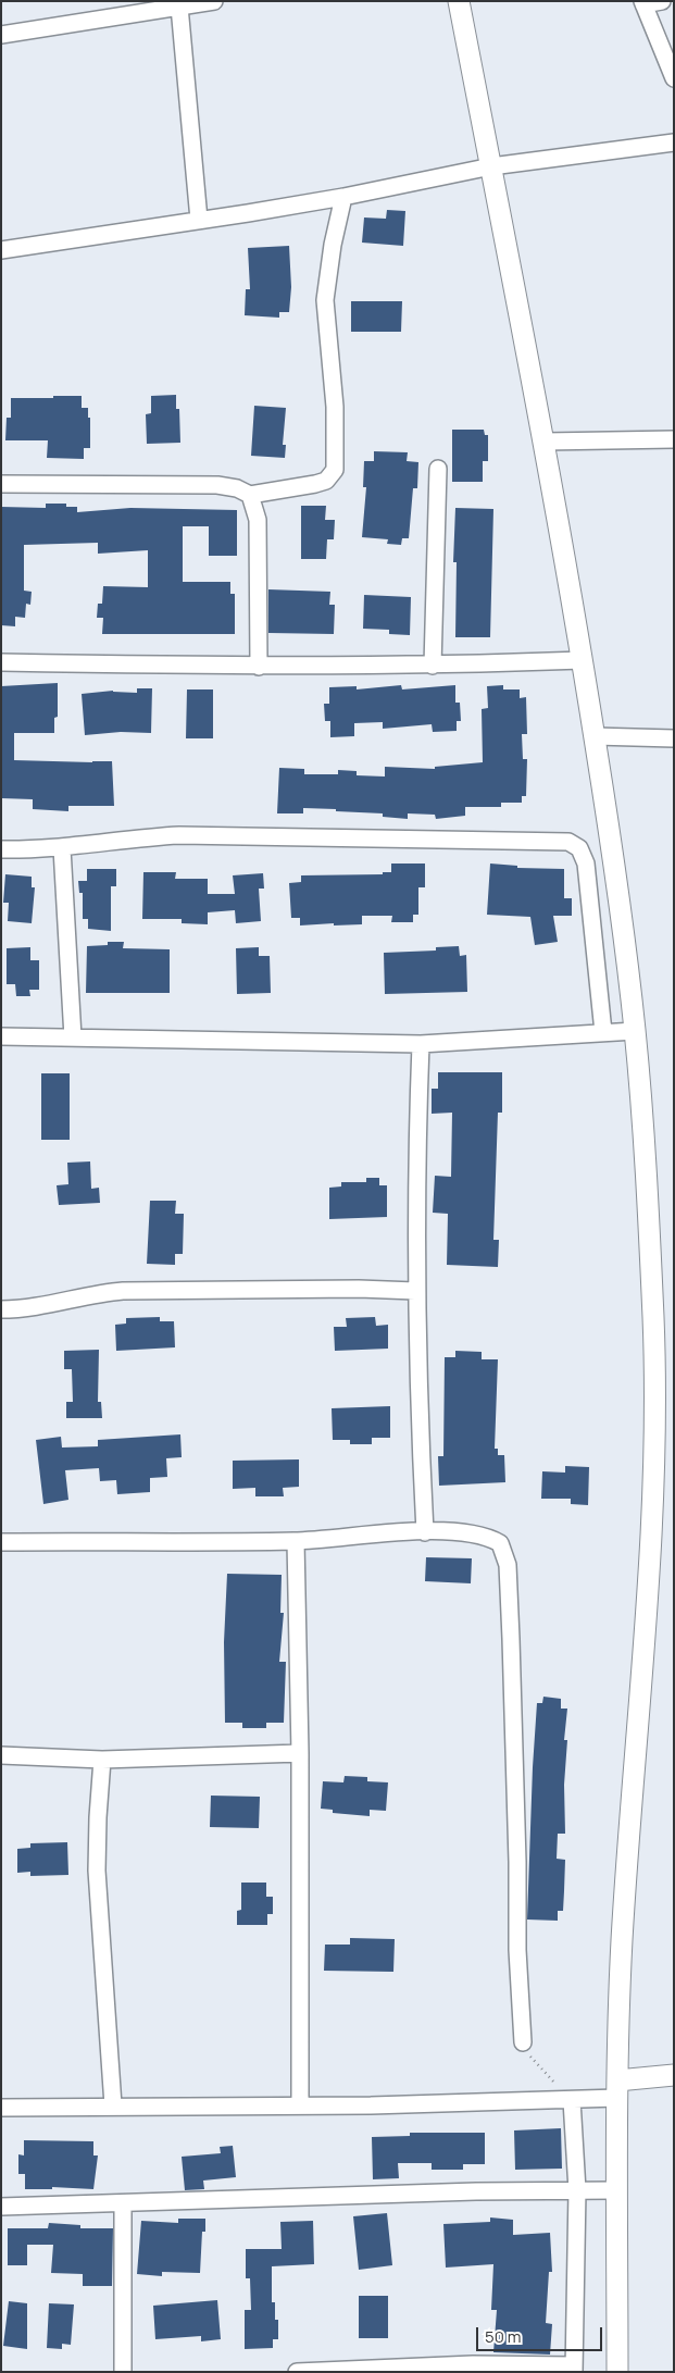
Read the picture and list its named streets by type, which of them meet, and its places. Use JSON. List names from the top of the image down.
{
  "scale_bar": "50 m"
}
